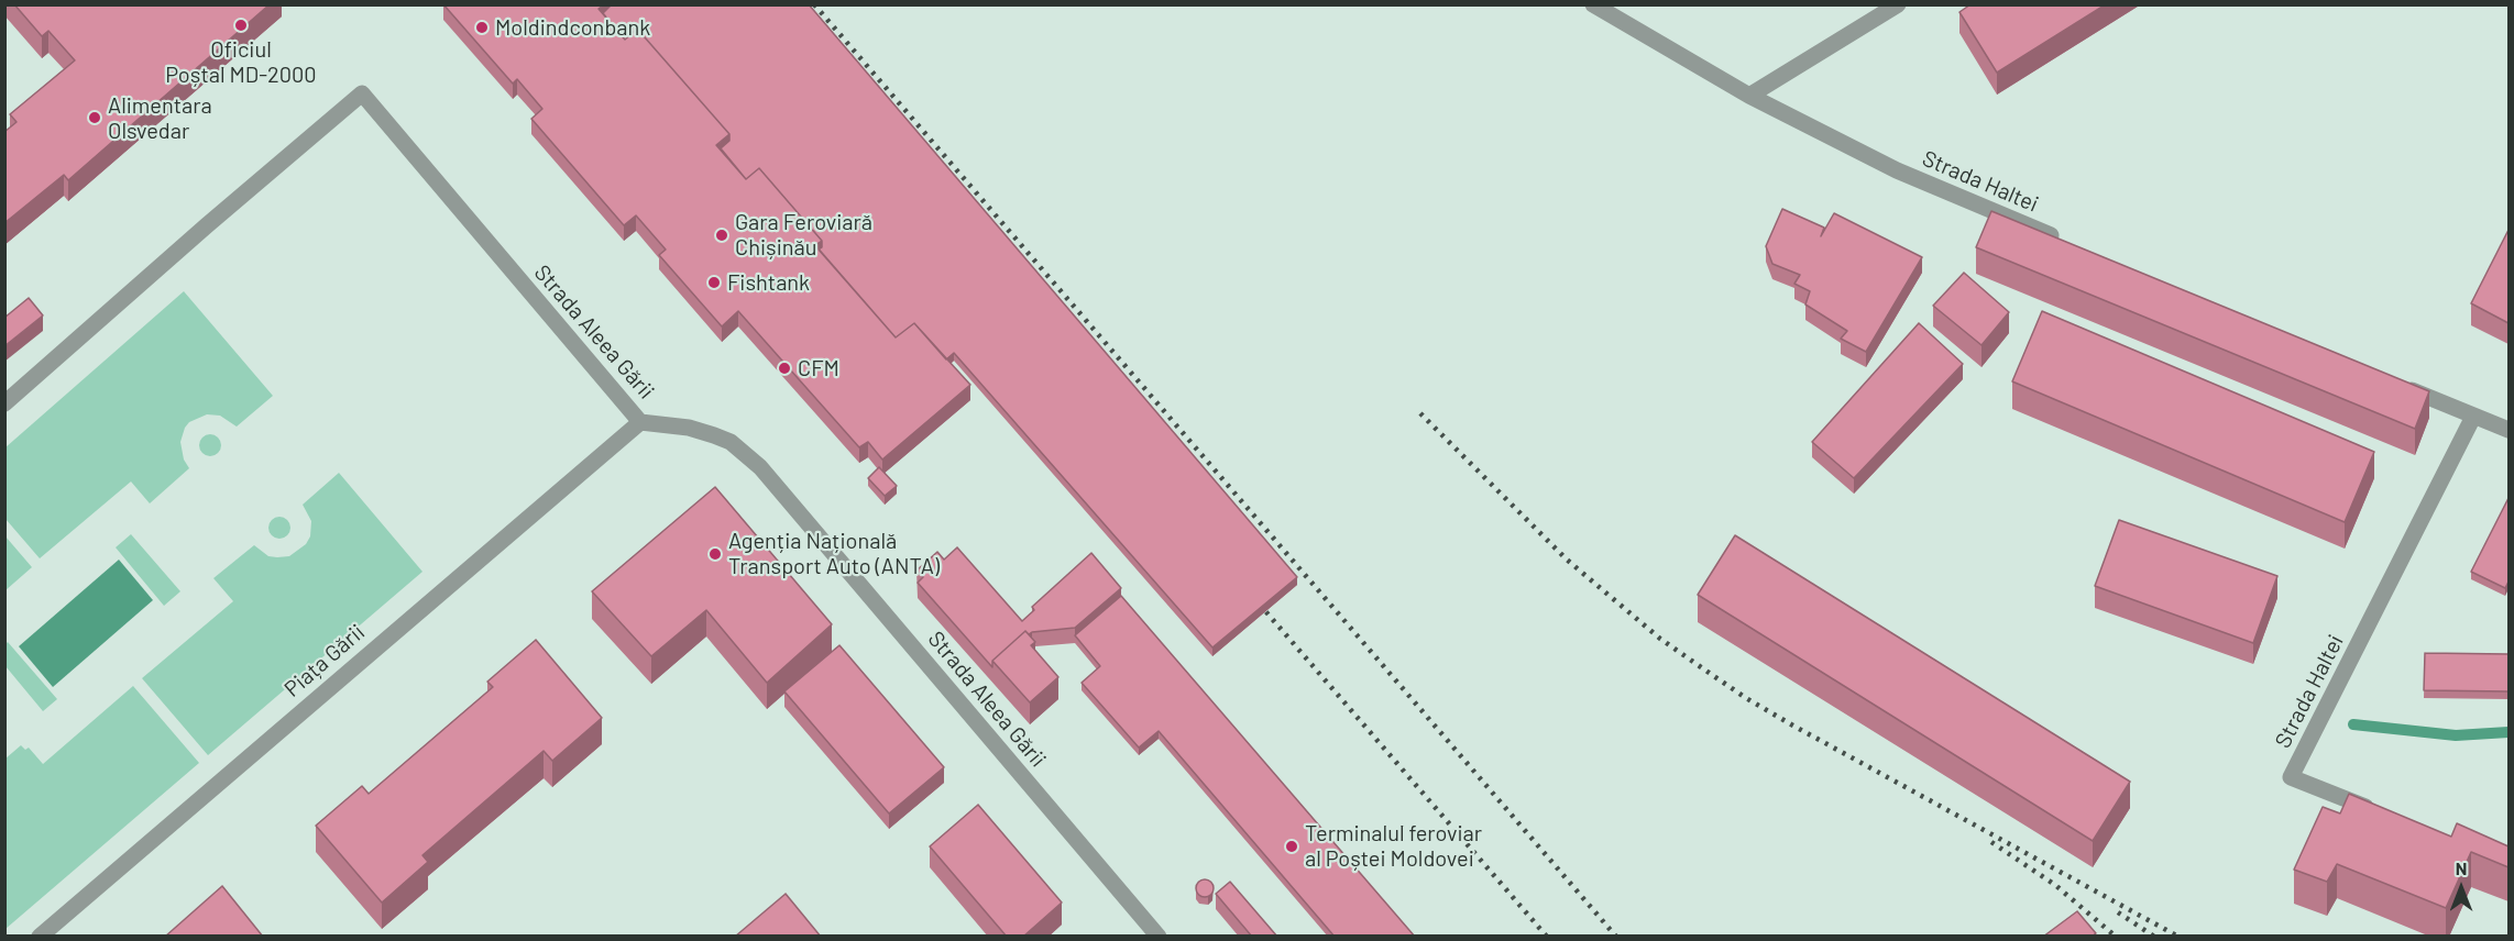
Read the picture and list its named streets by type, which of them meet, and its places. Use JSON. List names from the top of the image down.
{
  "streets": {
    "street": ["Strada Haltei", "Strada Aleea Gării", "Piața Gării"]
  },
  "crossings": [
    ["Strada Aleea Gării", "Piața Gării"]
  ],
  "places": [
    "Oficiul Poștal MD-2000",
    "Moldindconbank",
    "Alimentara Olsvedar",
    "Gara Feroviară Chișinău",
    "Fishtank",
    "CFM",
    "Agenția Națională Transport Auto (ANTA)",
    "Terminalul feroviar al Poștei Moldovei"
  ],
  "north": "top"
}
